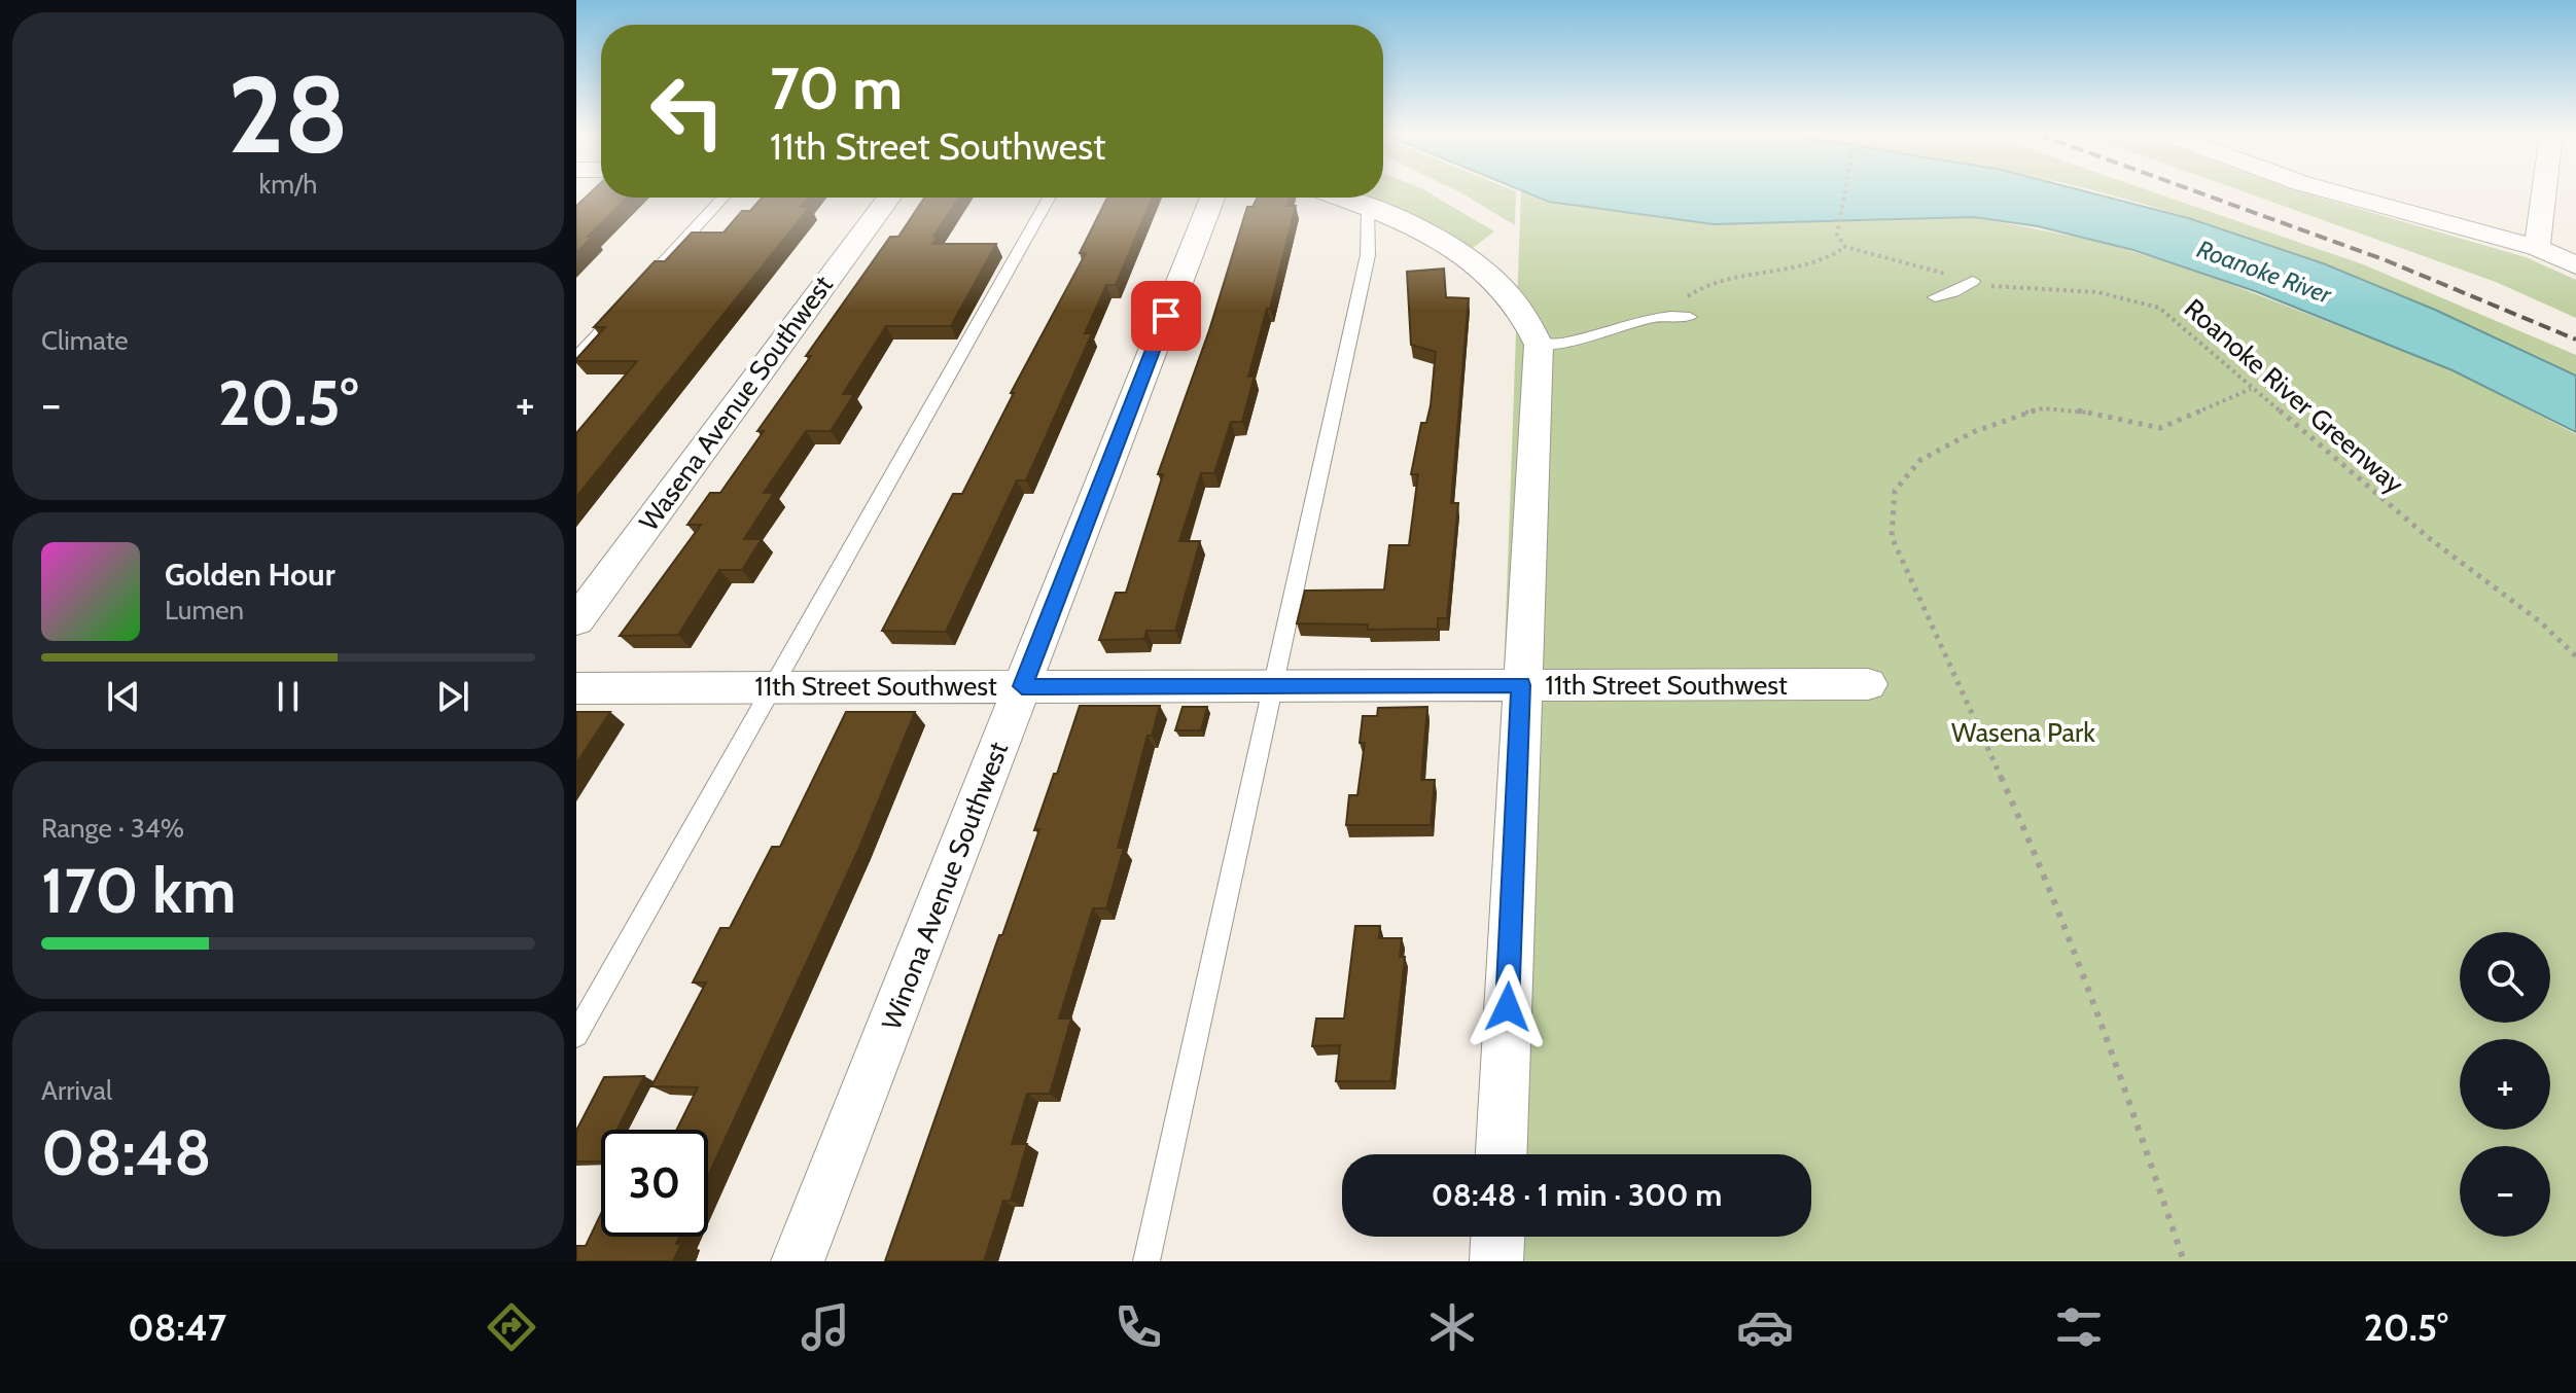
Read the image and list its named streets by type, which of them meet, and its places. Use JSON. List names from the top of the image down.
{
  "streets": {
    "street": ["Wasena Avenue Southwest", "11th Street Southwest", "Winona Avenue Southwest"],
    "path": ["Roanoke River Greenway"]
  },
  "crossings": [
    ["11th Street Southwest", "Winona Avenue Southwest"]
  ],
  "water": ["Roanoke River"],
  "parks": ["Wasena Park"],
  "page": {
    "tile": [
      ["28", "km/h"],
      "Climate",
      ["Range · 34%", "170 km"],
      ["Arrival", "08:48"]
    ],
    "turn": ["70 m", "11th Street Southwest"],
    "heat": ["−", "20.5°", "+"],
    "song": ["Golden Hour", "Lumen"],
    "map_buttons": ["+", "−"],
    "limit": "30",
    "trip": "08:48 · 1 min · 300 m",
    "tabs": ["08:47", "20.5°"]
  }
}
